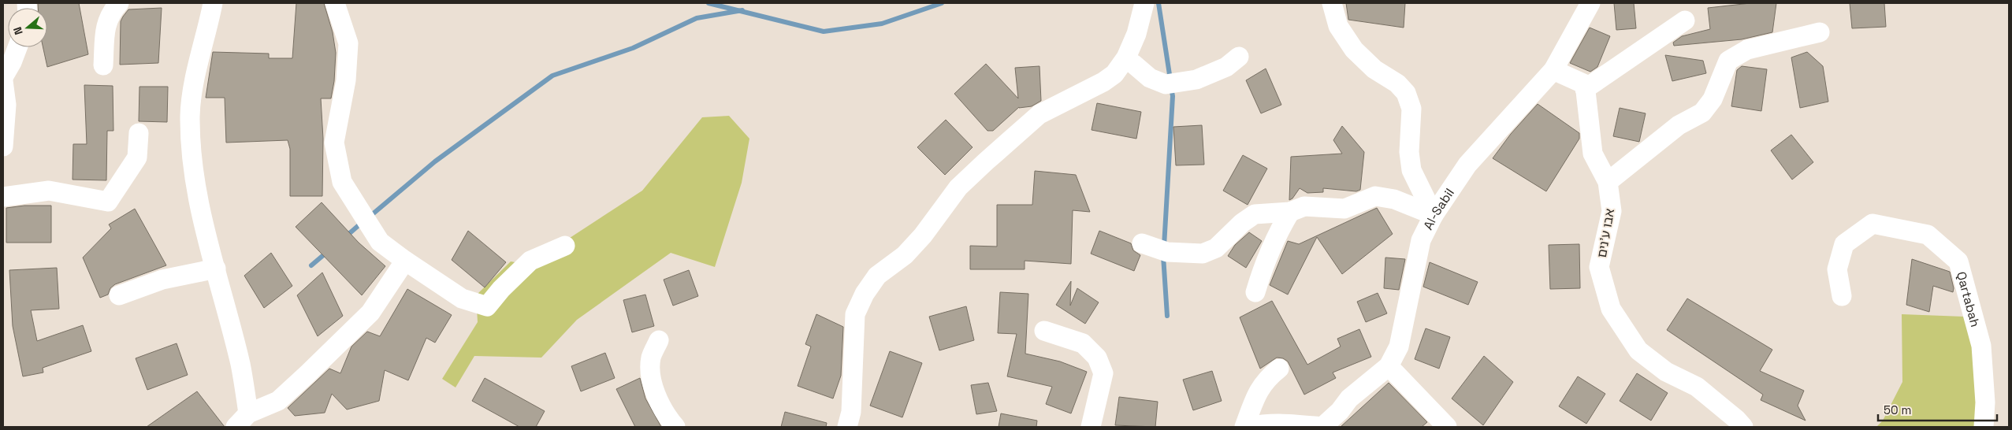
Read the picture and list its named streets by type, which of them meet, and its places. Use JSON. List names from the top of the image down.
{
  "streets": {
    "street": ["Al-Sabil", "אבו ע'נים", "Qartabah"]
  },
  "scale_bar": "50 m",
  "north": "left"
}
